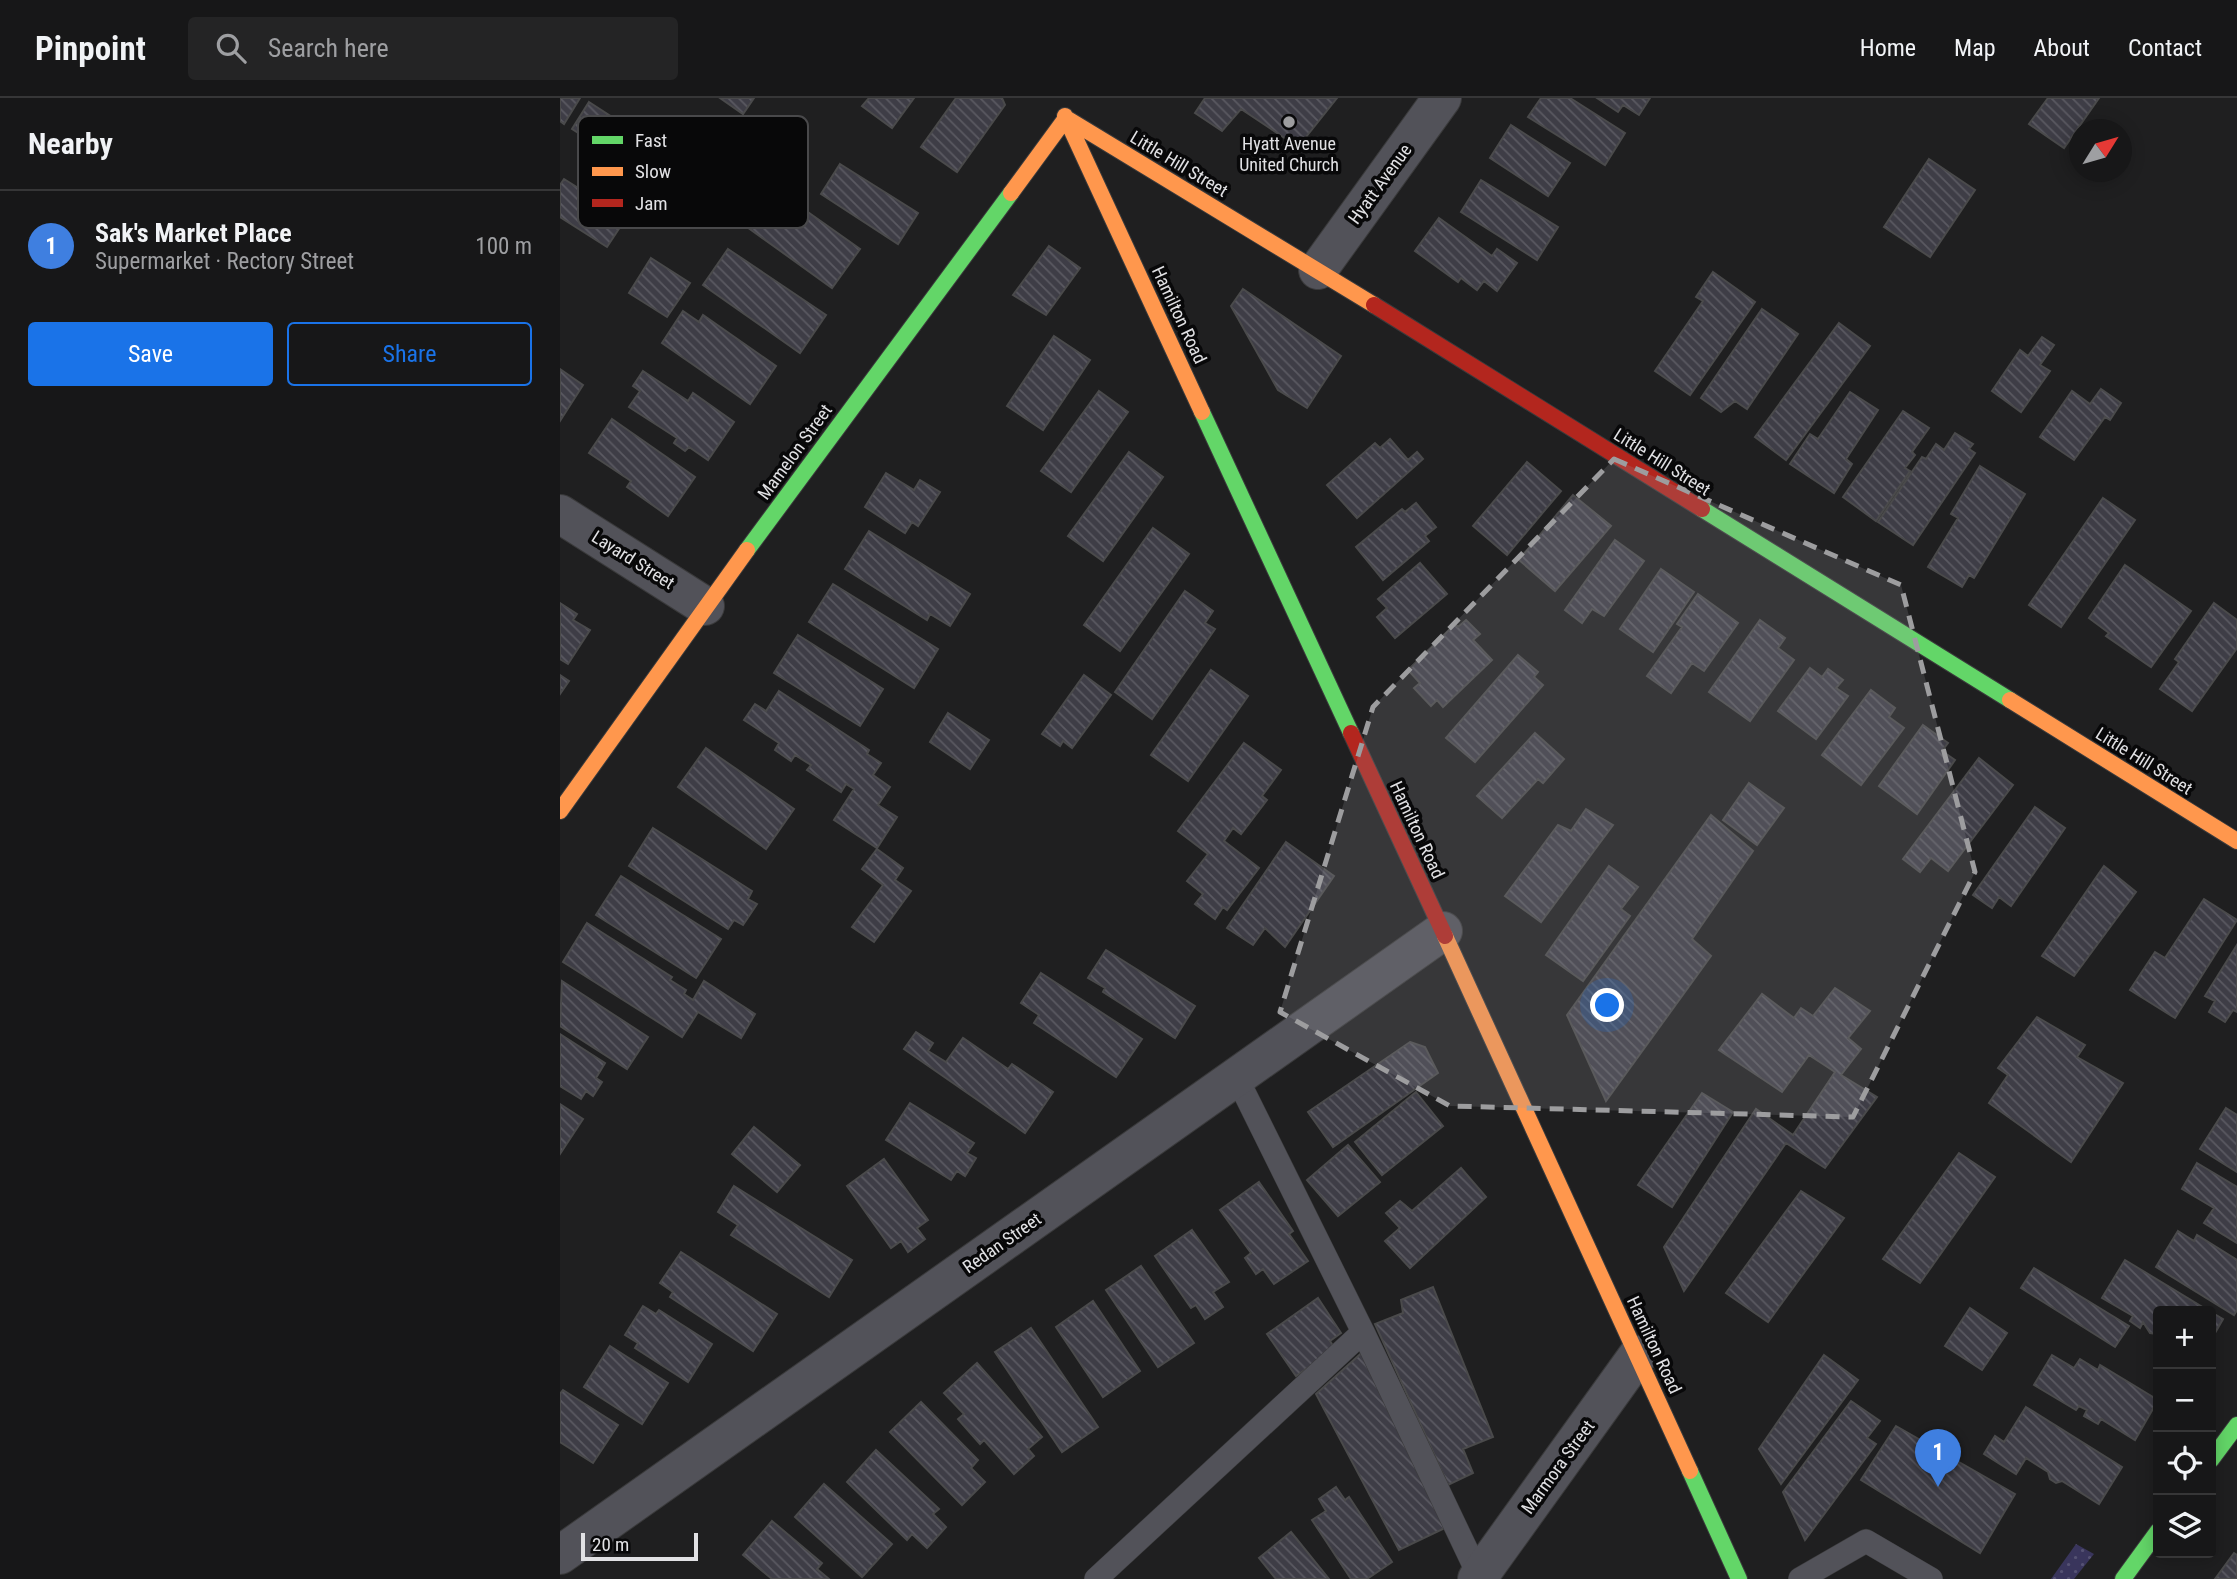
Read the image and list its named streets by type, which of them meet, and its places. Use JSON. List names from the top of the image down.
{
  "streets": {
    "street": [
      "Little Hill Street",
      "Hyatt Avenue",
      "Hamilton Road",
      "Mamelon Street",
      "Layard Street",
      "Redan Street",
      "Marmora Street"
    ]
  },
  "crossings": [
    ["Little Hill Street", "Hyatt Avenue"],
    ["Little Hill Street", "Hamilton Road"],
    ["Little Hill Street", "Mamelon Street"],
    ["Hamilton Road", "Mamelon Street"],
    ["Hamilton Road", "Redan Street"],
    ["Hamilton Road", "Marmora Street"],
    ["Mamelon Street", "Layard Street"]
  ],
  "places": ["Hyatt Avenue United Church"],
  "legend": ["Fast", "Slow", "Jam"],
  "scale_bar": "20 m",
  "north": "top right",
  "page": {
    "header": "Pinpoint",
    "search": "Search here",
    "nav": [
      "Home",
      "Map",
      "About",
      "Contact"
    ],
    "heading": "Nearby",
    "list": [
      {
        "mark": "1",
        "name": "Sak's Market Place",
        "note": "Supermarket · Rectory Street",
        "value": "100 m"
      }
    ],
    "buttons": ["Save", "Share"],
    "map_buttons": ["+", "−"],
    "pins": "1",
    "scale": "20 m"
  }
}
